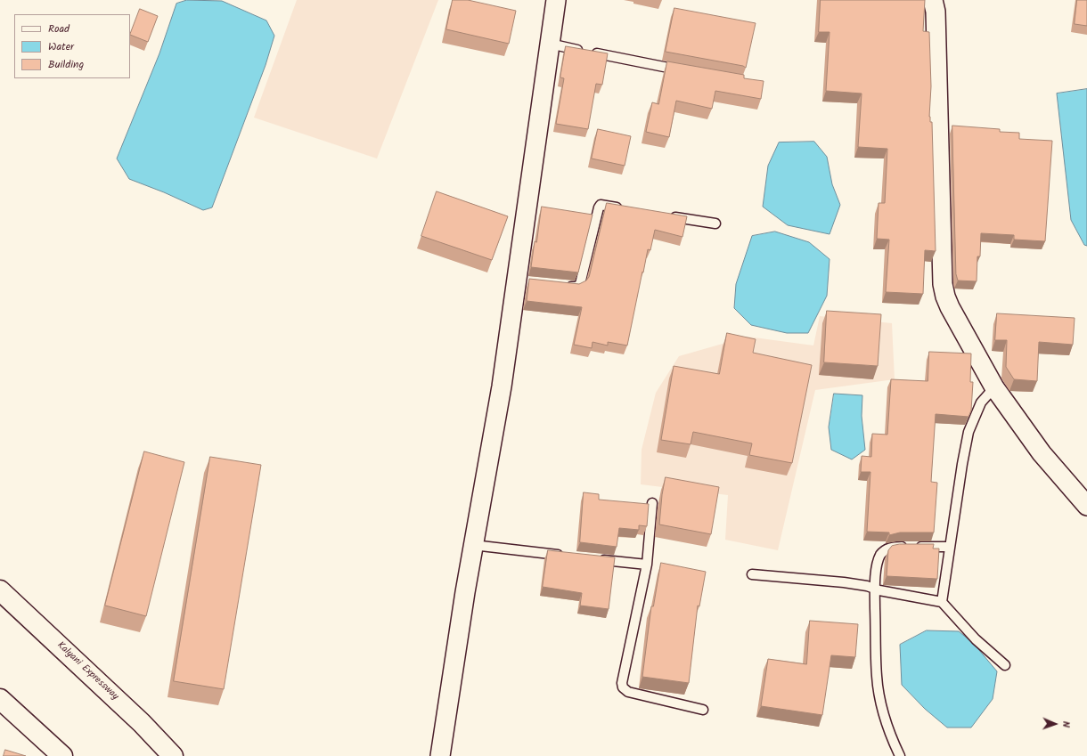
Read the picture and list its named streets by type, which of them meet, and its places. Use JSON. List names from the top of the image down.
{
  "streets": {
    "highway": ["Kalyani Expressway"]
  },
  "legend": ["Road", "Water", "Building"],
  "north": "right"
}
